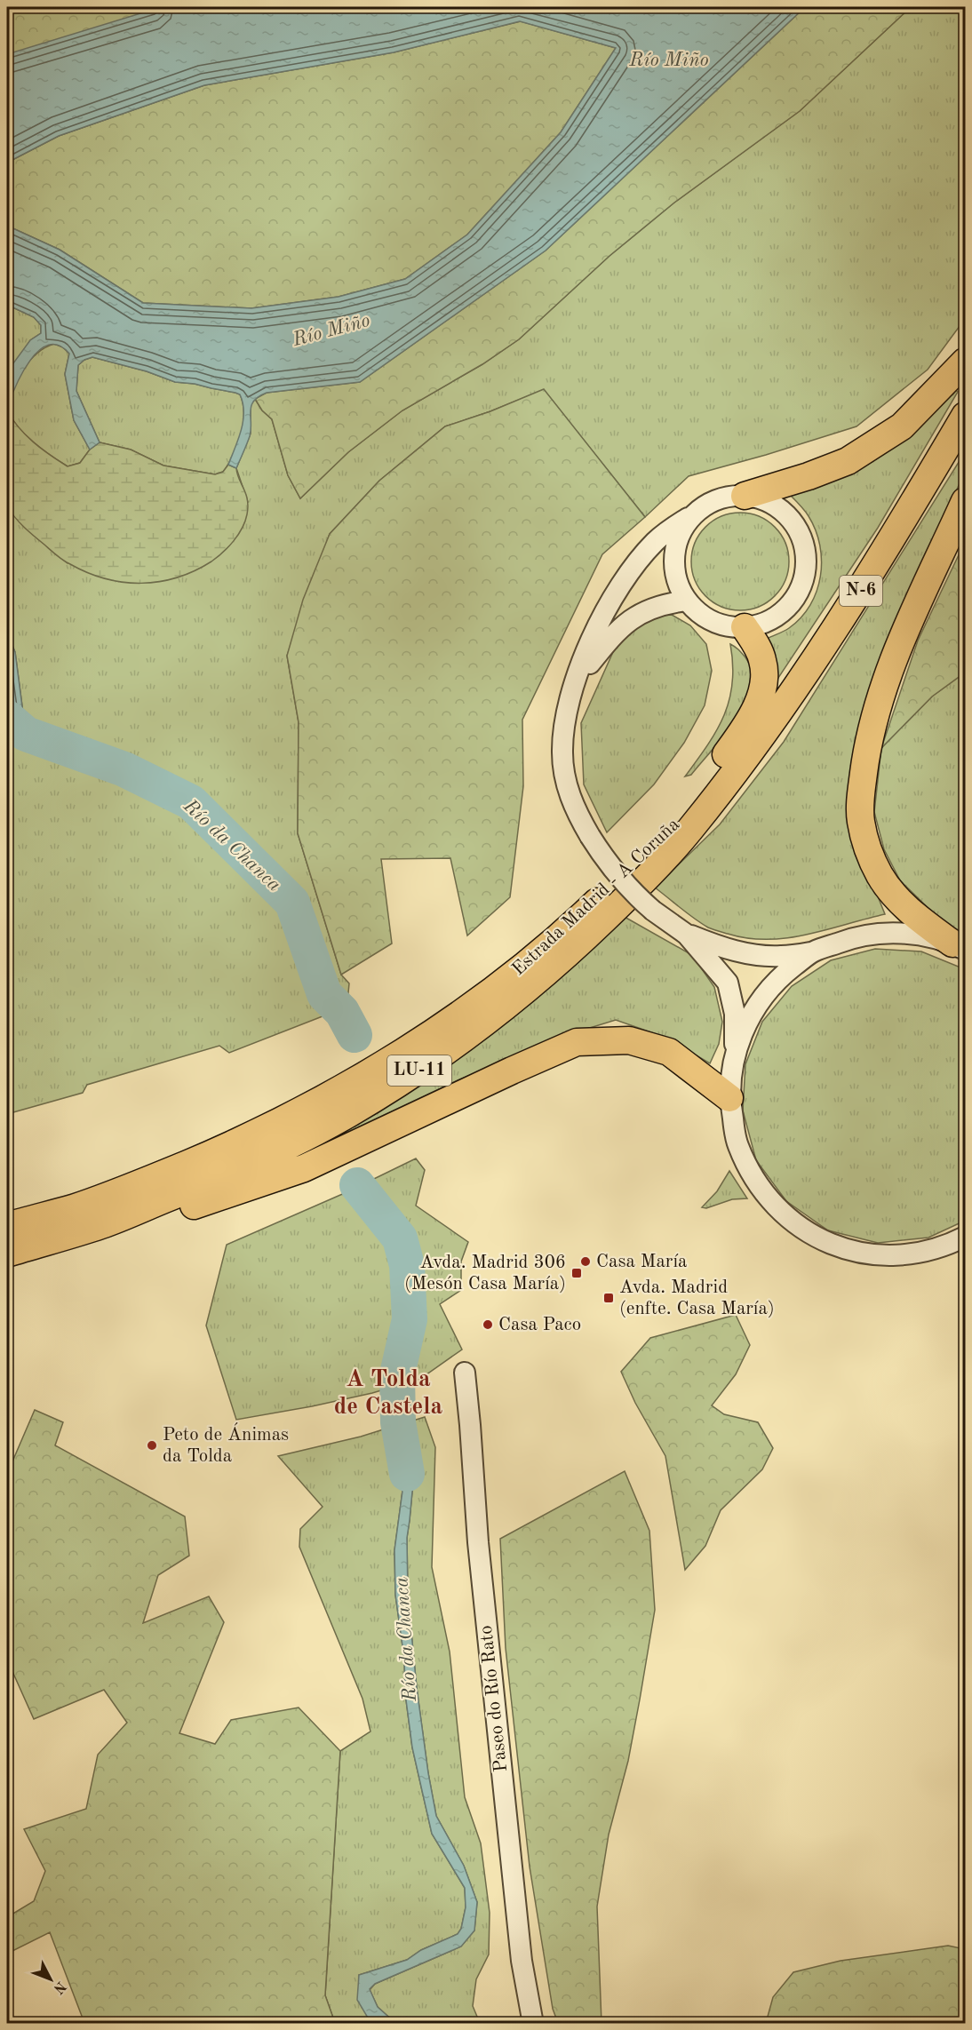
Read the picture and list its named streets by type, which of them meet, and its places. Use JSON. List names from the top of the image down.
{
  "streets": {
    "highway": ["N-6", "Estrada Madrid - A Coruña", "LU-11"],
    "street": ["Paseo do Río Rato"]
  },
  "districts": ["A Tolda de Castela"],
  "water": ["Río Miño", "Río da Chanca"],
  "places": {
    "other": ["Casa María", "Casa Paco", "Peto de Ánimas da Tolda"],
    "transit": ["Avda. Madrid 306 (Mesón Casa María)", "Avda. Madrid (enfte. Casa María)"]
  },
  "north": "bottom right"
}
